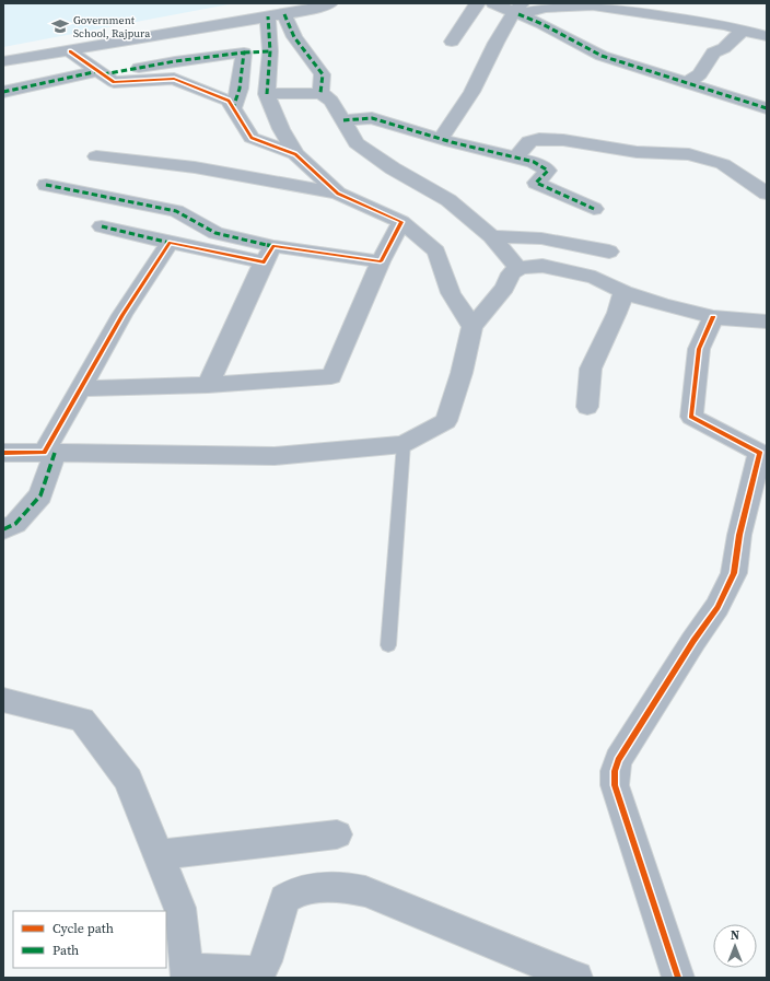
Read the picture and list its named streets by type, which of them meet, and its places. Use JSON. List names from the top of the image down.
{
  "places": {
    "school or university": ["Government School, Rajpura"]
  },
  "legend": ["Cycle path", "Path"],
  "north": "top"
}
